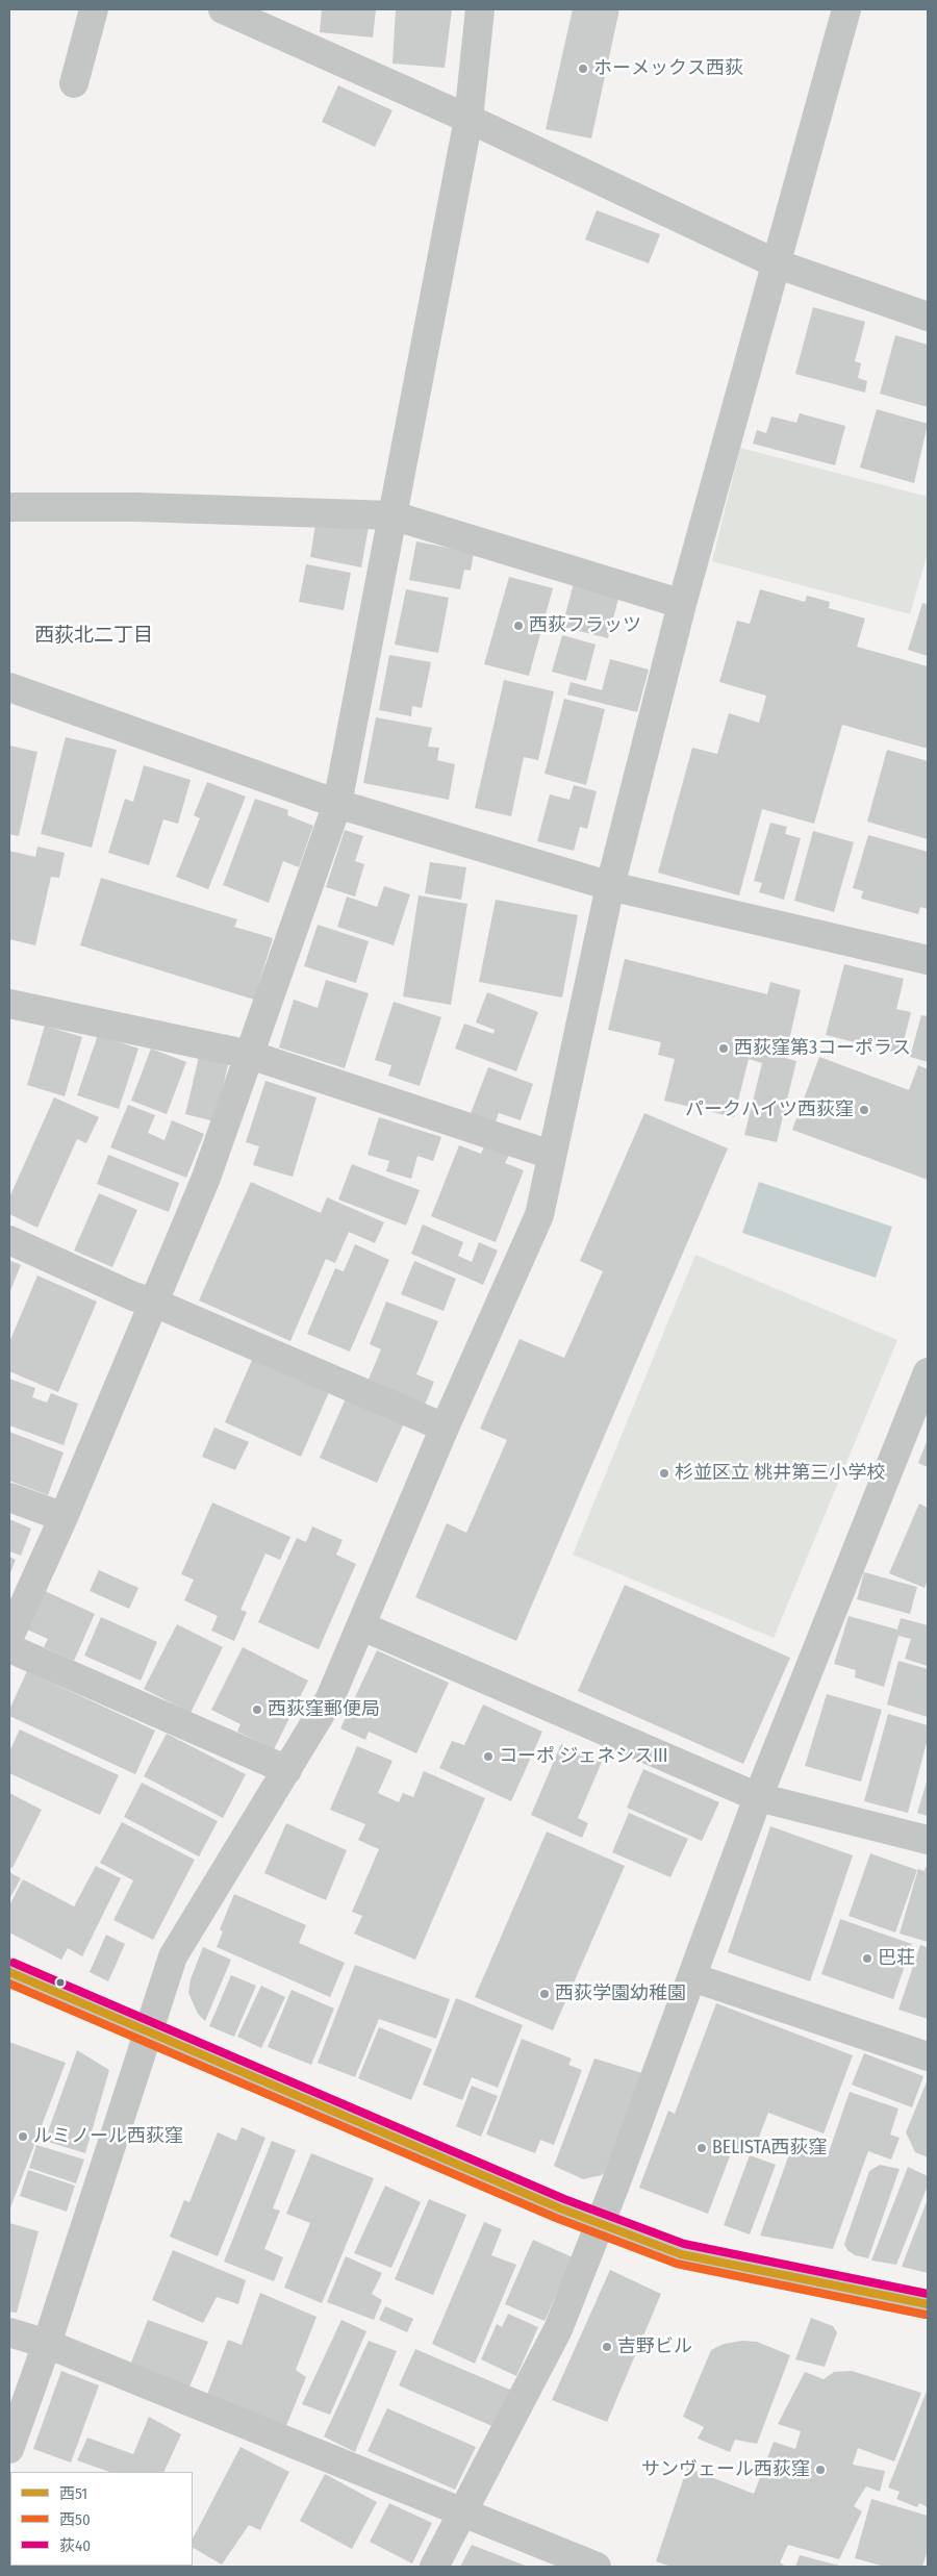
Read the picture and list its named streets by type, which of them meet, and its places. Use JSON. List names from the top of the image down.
{
  "districts": ["西荻北二丁目"],
  "places": [
    "ホーメックス西荻",
    "西荻フラッツ",
    "西荻窪第3コーポラス",
    "パークハイツ西荻窪",
    "杉並区立 桃井第三小学校",
    "西荻窪郵便局",
    "コーポ ジェネシスIII",
    "巴荘",
    "西荻学園幼稚園",
    "ルミノール西荻窪",
    "BELISTA西荻窪",
    "吉野ビル",
    "サンヴェール西荻窪"
  ],
  "lines": ["transit line 荻40", "transit line 西51", "transit line 西50"],
  "legend": ["西51", "西50", "荻40"]
}
